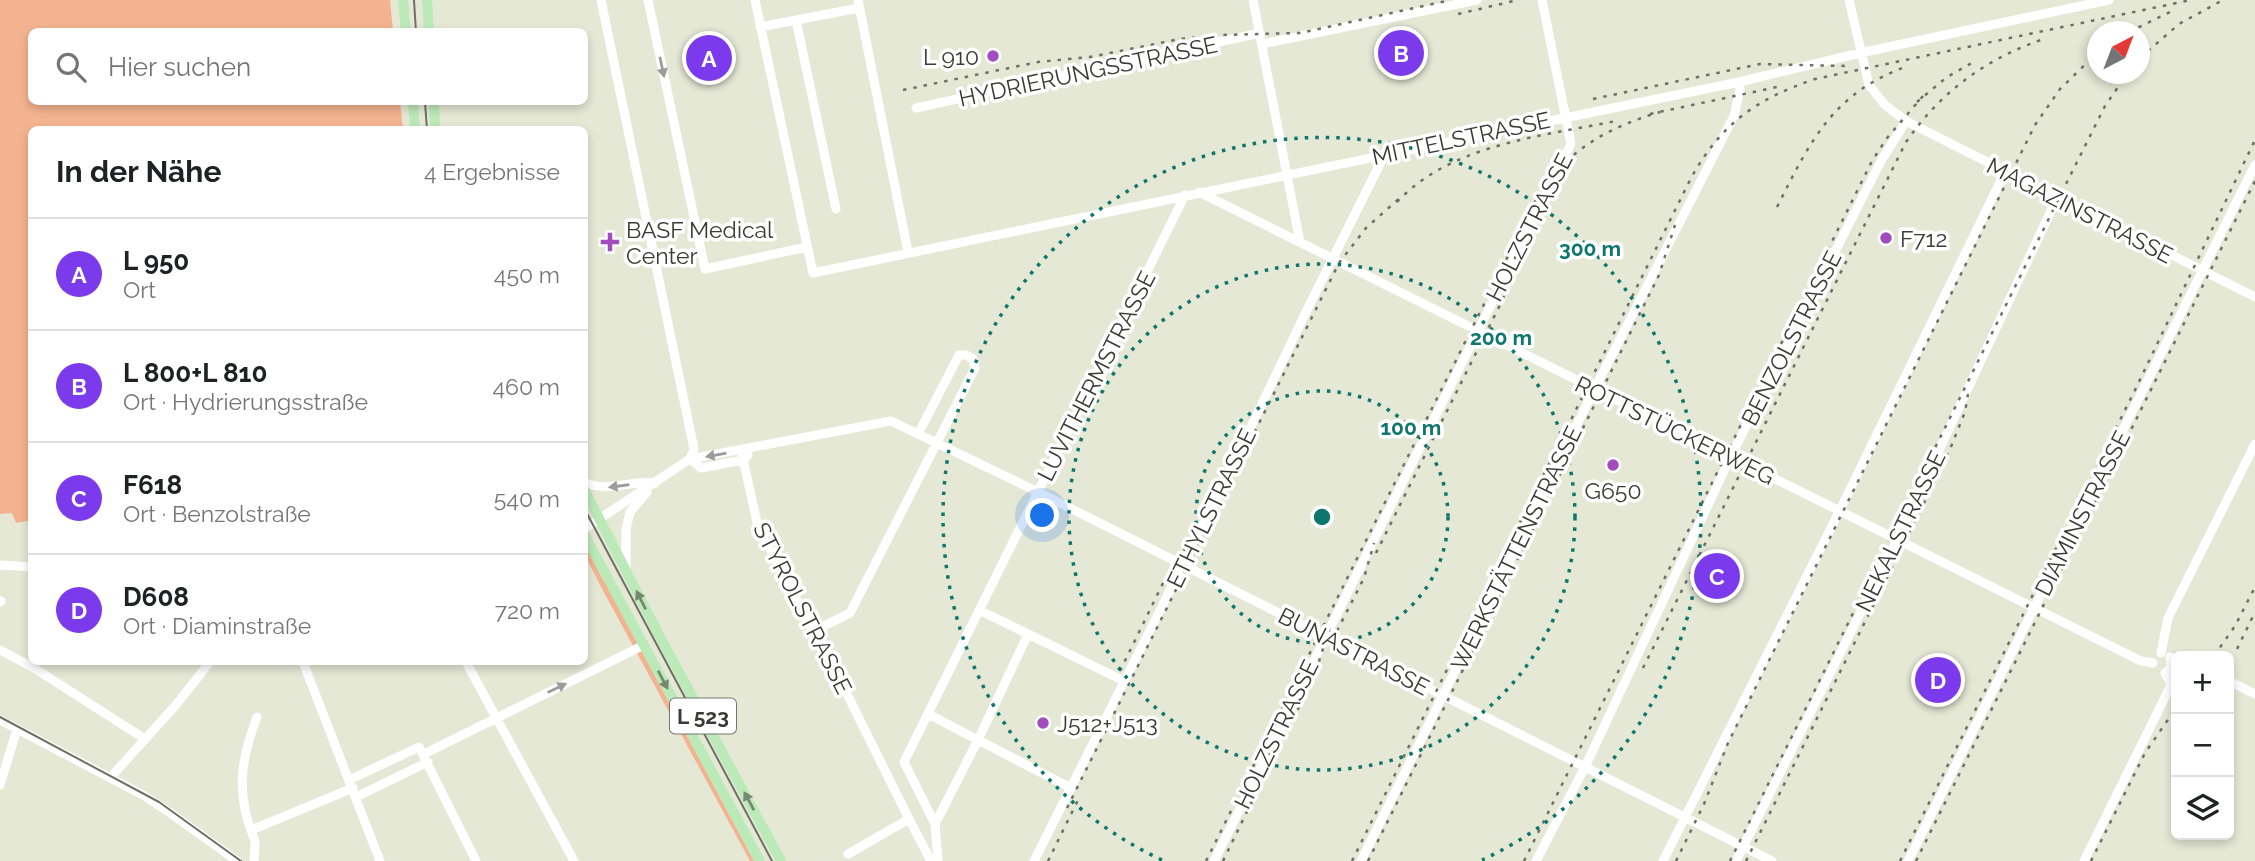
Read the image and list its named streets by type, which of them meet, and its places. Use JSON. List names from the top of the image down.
{
  "streets": {
    "main road": ["L 523"],
    "street": [
      "HYDRIERUNGSSTRASSE",
      "MITTELSTRASSE",
      "MAGAZINSTRASSE",
      "HOLZSTRASSE",
      "BENZOLSTRASSE",
      "LUVITHERMSTRASSE",
      "ROTTSTÜCKERWEG",
      "ETHYLSTRASSE",
      "DIAMINSTRASSE",
      "NEKALSTRASSE",
      "WERKSTÄTTENSTRASSE",
      "STYROLSTRASSE",
      "BUNASTRASSE"
    ]
  },
  "crossings": [
    ["MITTELSTRASSE", "HOLZSTRASSE"],
    ["MITTELSTRASSE", "LUVITHERMSTRASSE"],
    ["MITTELSTRASSE", "ROTTSTÜCKERWEG"],
    ["MITTELSTRASSE", "ETHYLSTRASSE"],
    ["MITTELSTRASSE", "WERKSTÄTTENSTRASSE"],
    ["MAGAZINSTRASSE", "BENZOLSTRASSE"],
    ["MAGAZINSTRASSE", "DIAMINSTRASSE"],
    ["MAGAZINSTRASSE", "NEKALSTRASSE"],
    ["HOLZSTRASSE", "ROTTSTÜCKERWEG"],
    ["HOLZSTRASSE", "BUNASTRASSE"],
    ["BENZOLSTRASSE", "ROTTSTÜCKERWEG"],
    ["BENZOLSTRASSE", "BUNASTRASSE"],
    ["LUVITHERMSTRASSE", "BUNASTRASSE"],
    ["ROTTSTÜCKERWEG", "ETHYLSTRASSE"],
    ["ROTTSTÜCKERWEG", "DIAMINSTRASSE"],
    ["ROTTSTÜCKERWEG", "NEKALSTRASSE"],
    ["ROTTSTÜCKERWEG", "WERKSTÄTTENSTRASSE"],
    ["ETHYLSTRASSE", "BUNASTRASSE"],
    ["NEKALSTRASSE", "BUNASTRASSE"],
    ["WERKSTÄTTENSTRASSE", "BUNASTRASSE"]
  ],
  "places": {
    "other": [
      "L 910",
      "F712",
      "G650",
      "J512+J513"
    ],
    "health": ["BASF Medical Center"]
  },
  "north": "top right",
  "page": {
    "pins": [
      "B",
      "A",
      "C",
      "D"
    ],
    "search": "Hier suchen",
    "heading": ["In der Nähe", "4 Ergebnisse"],
    "list": [
      {
        "mark": "A",
        "name": "L 950",
        "note": "Ort",
        "value": "450 m"
      },
      {
        "mark": "B",
        "name": "L 800+L 810",
        "note": "Ort · Hydrierungsstraße",
        "value": "460 m"
      },
      {
        "mark": "C",
        "name": "F618",
        "note": "Ort · Benzolstraße",
        "value": "540 m"
      },
      {
        "mark": "D",
        "name": "D608",
        "note": "Ort · Diaminstraße",
        "value": "720 m"
      }
    ],
    "map_buttons": ["+", "−"]
  },
  "rings": ["300 m", "200 m", "100 m"]
}
